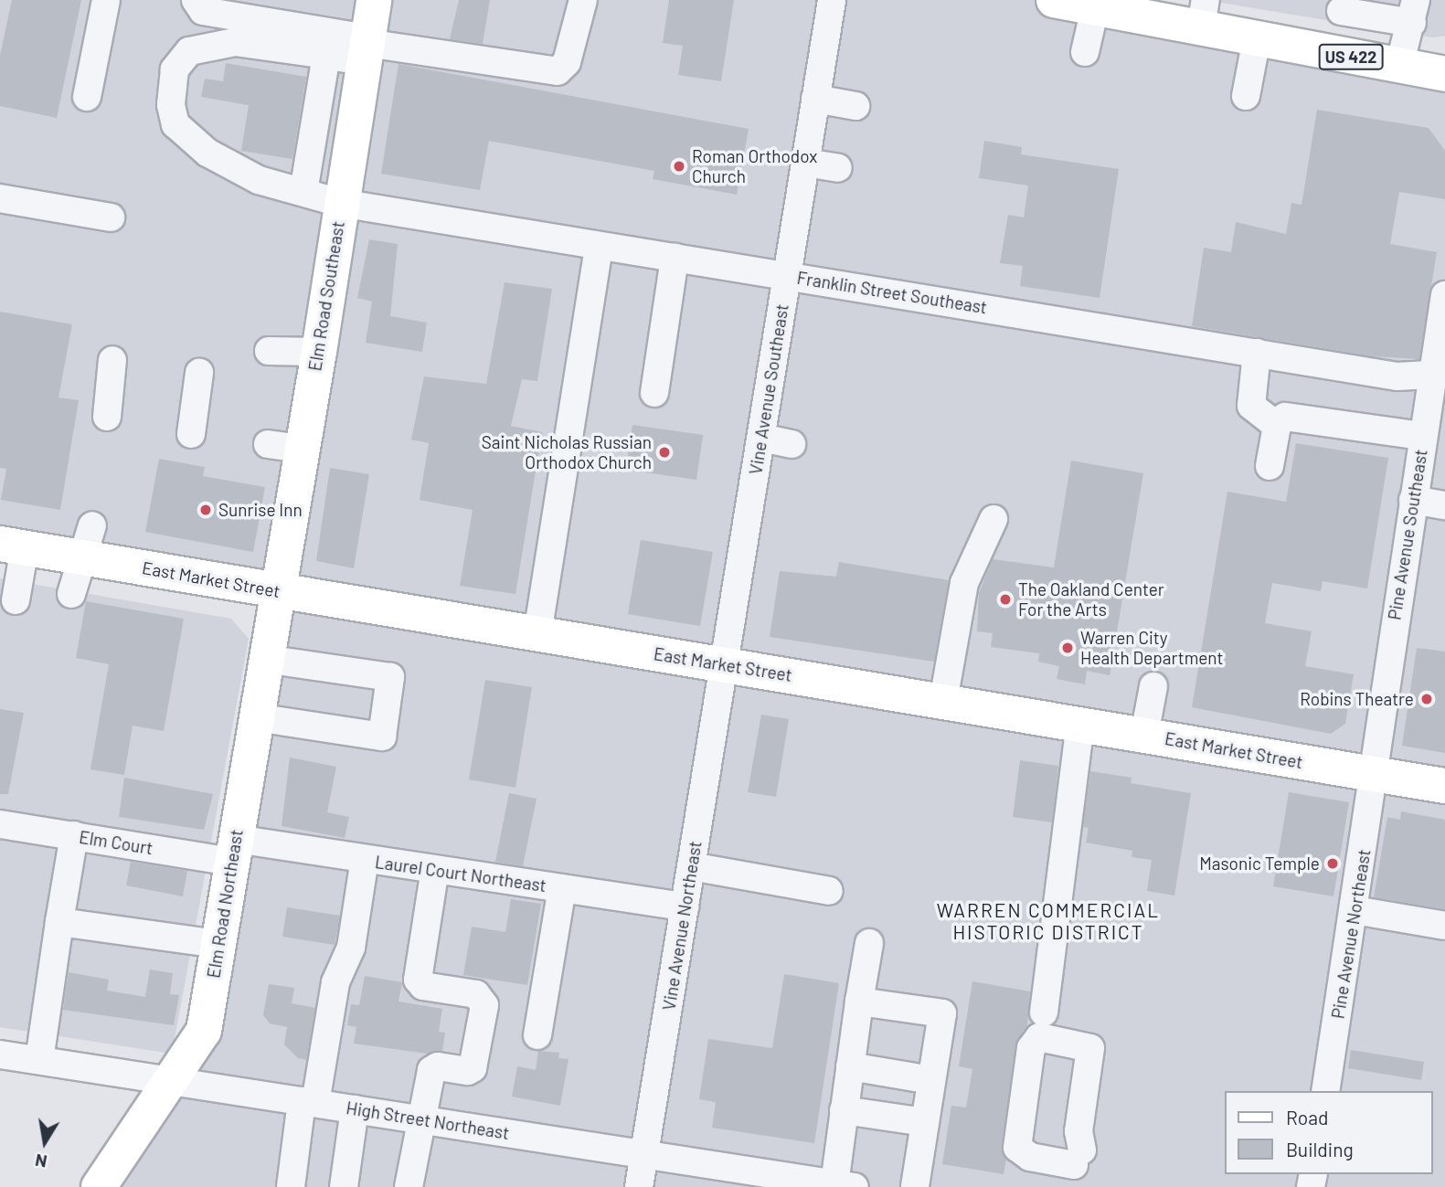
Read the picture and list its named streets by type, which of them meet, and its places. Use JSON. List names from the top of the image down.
{
  "streets": {
    "main road": [
      "US 422",
      "Elm Road Southeast",
      "East Market Street",
      "Elm Road Northeast"
    ],
    "street": [
      "Franklin Street Southeast",
      "Vine Avenue Southeast",
      "Pine Avenue Southeast",
      "Elm Court",
      "Laurel Court Northeast",
      "Vine Avenue Northeast",
      "Pine Avenue Northeast",
      "High Street Northeast"
    ]
  },
  "crossings": [
    ["Franklin Street Southeast", "Elm Road Southeast"],
    ["Franklin Street Southeast", "Vine Avenue Southeast"],
    ["Franklin Street Southeast", "Pine Avenue Southeast"],
    ["Elm Road Southeast", "East Market Street"],
    ["Elm Road Southeast", "Elm Road Northeast"],
    ["Vine Avenue Southeast", "East Market Street"],
    ["Vine Avenue Southeast", "Vine Avenue Northeast"],
    ["Pine Avenue Southeast", "East Market Street"],
    ["Pine Avenue Southeast", "Pine Avenue Northeast"],
    ["East Market Street", "Elm Road Northeast"],
    ["East Market Street", "Vine Avenue Northeast"],
    ["East Market Street", "Pine Avenue Northeast"],
    ["Elm Court", "Laurel Court Northeast"],
    ["Elm Court", "Elm Road Northeast"],
    ["Laurel Court Northeast", "Elm Road Northeast"],
    ["Laurel Court Northeast", "Vine Avenue Northeast"],
    ["Elm Road Northeast", "High Street Northeast"],
    ["Vine Avenue Northeast", "High Street Northeast"]
  ],
  "districts": ["WARREN COMMERCIAL HISTORIC DISTRICT"],
  "places": [
    "Roman Orthodox Church",
    "Saint Nicholas Russian Orthodox Church",
    "Sunrise Inn",
    "The Oakland Center For the Arts",
    "Warren City Health Department",
    "Robins Theatre",
    "Masonic Temple"
  ],
  "legend": ["Road", "Building"],
  "north": "bottom"
}
